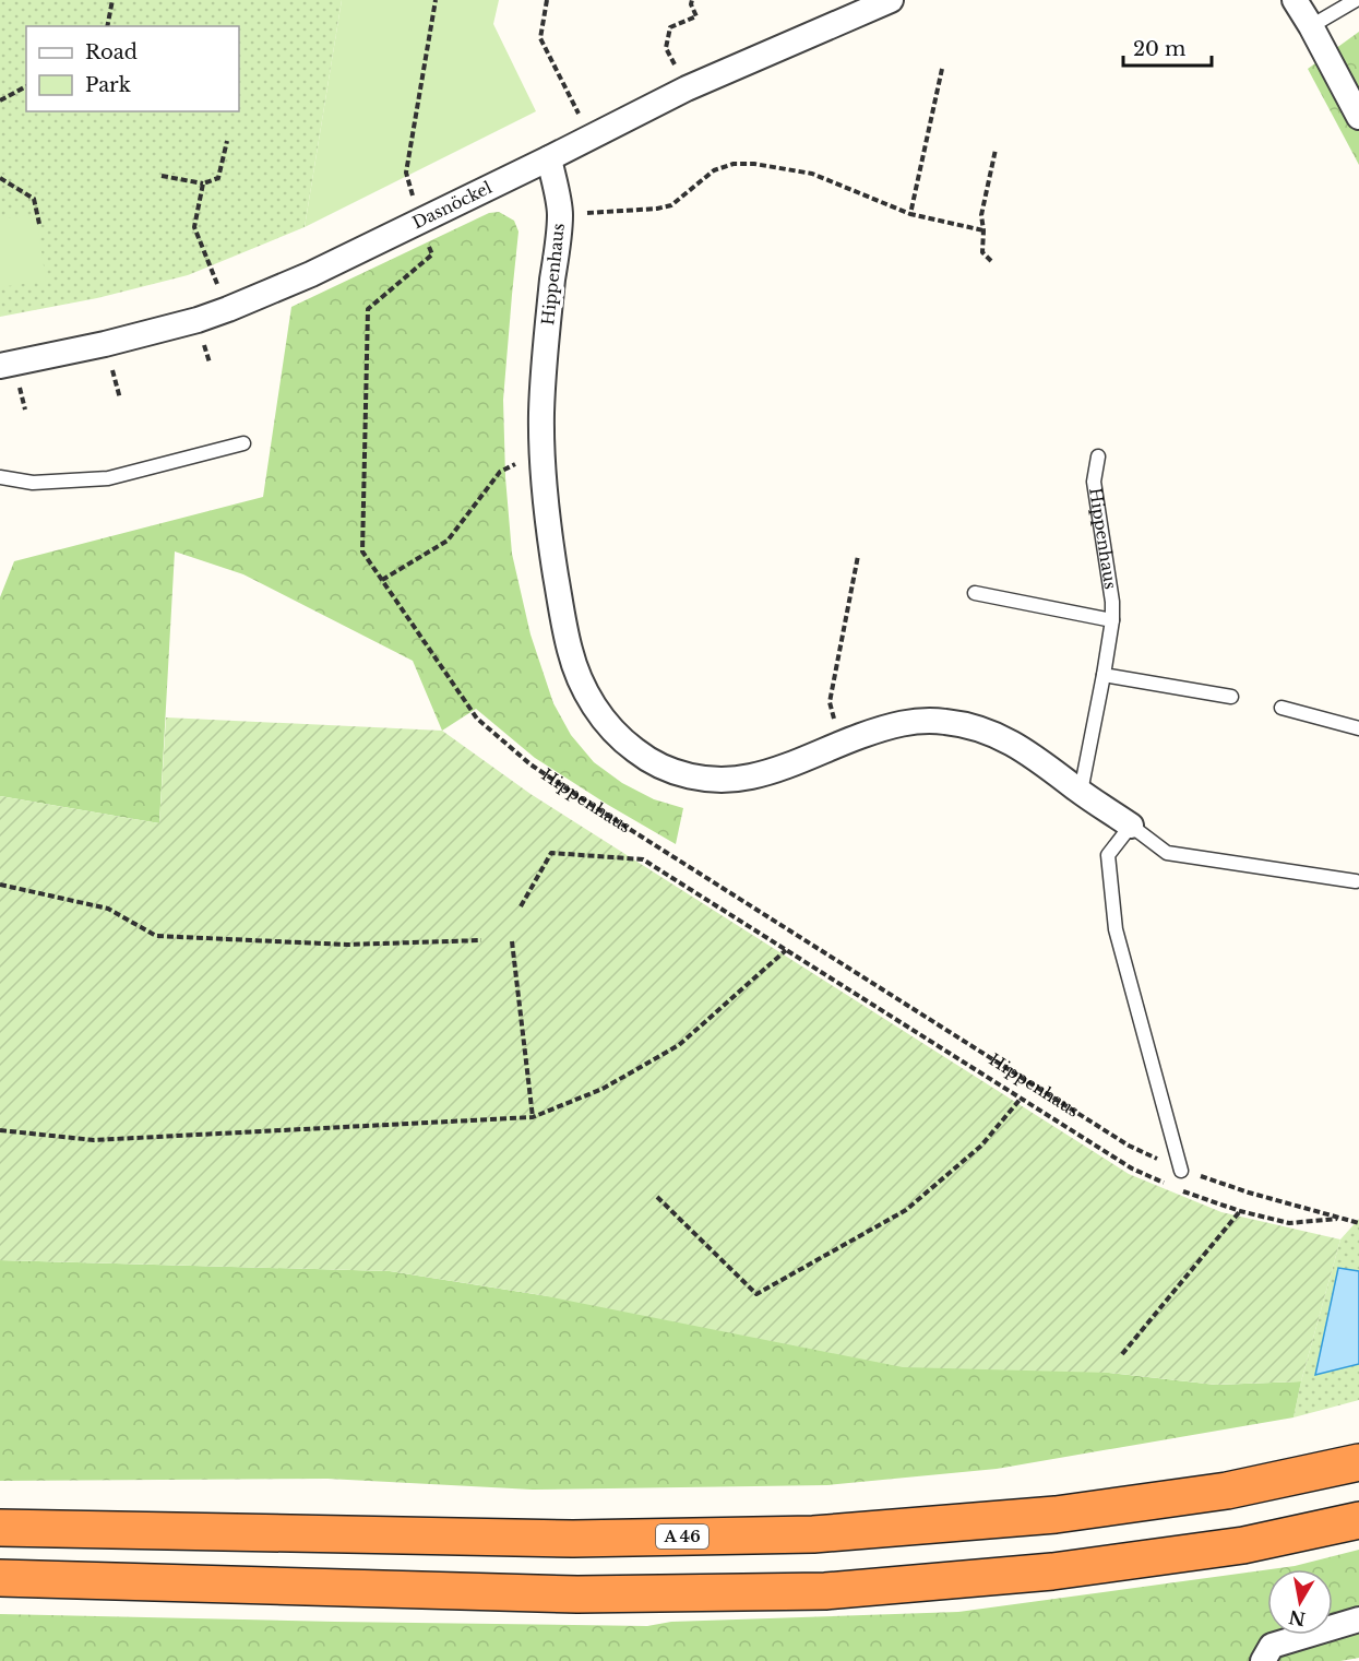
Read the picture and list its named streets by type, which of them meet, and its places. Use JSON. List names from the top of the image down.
{
  "streets": {
    "highway": ["A 46"],
    "street": ["Dasnöckel", "Hippenhaus"]
  },
  "crossings": [
    ["Dasnöckel", "Hippenhaus"]
  ],
  "legend": ["Road", "Park"],
  "scale_bar": "20 m",
  "north": "bottom"
}
